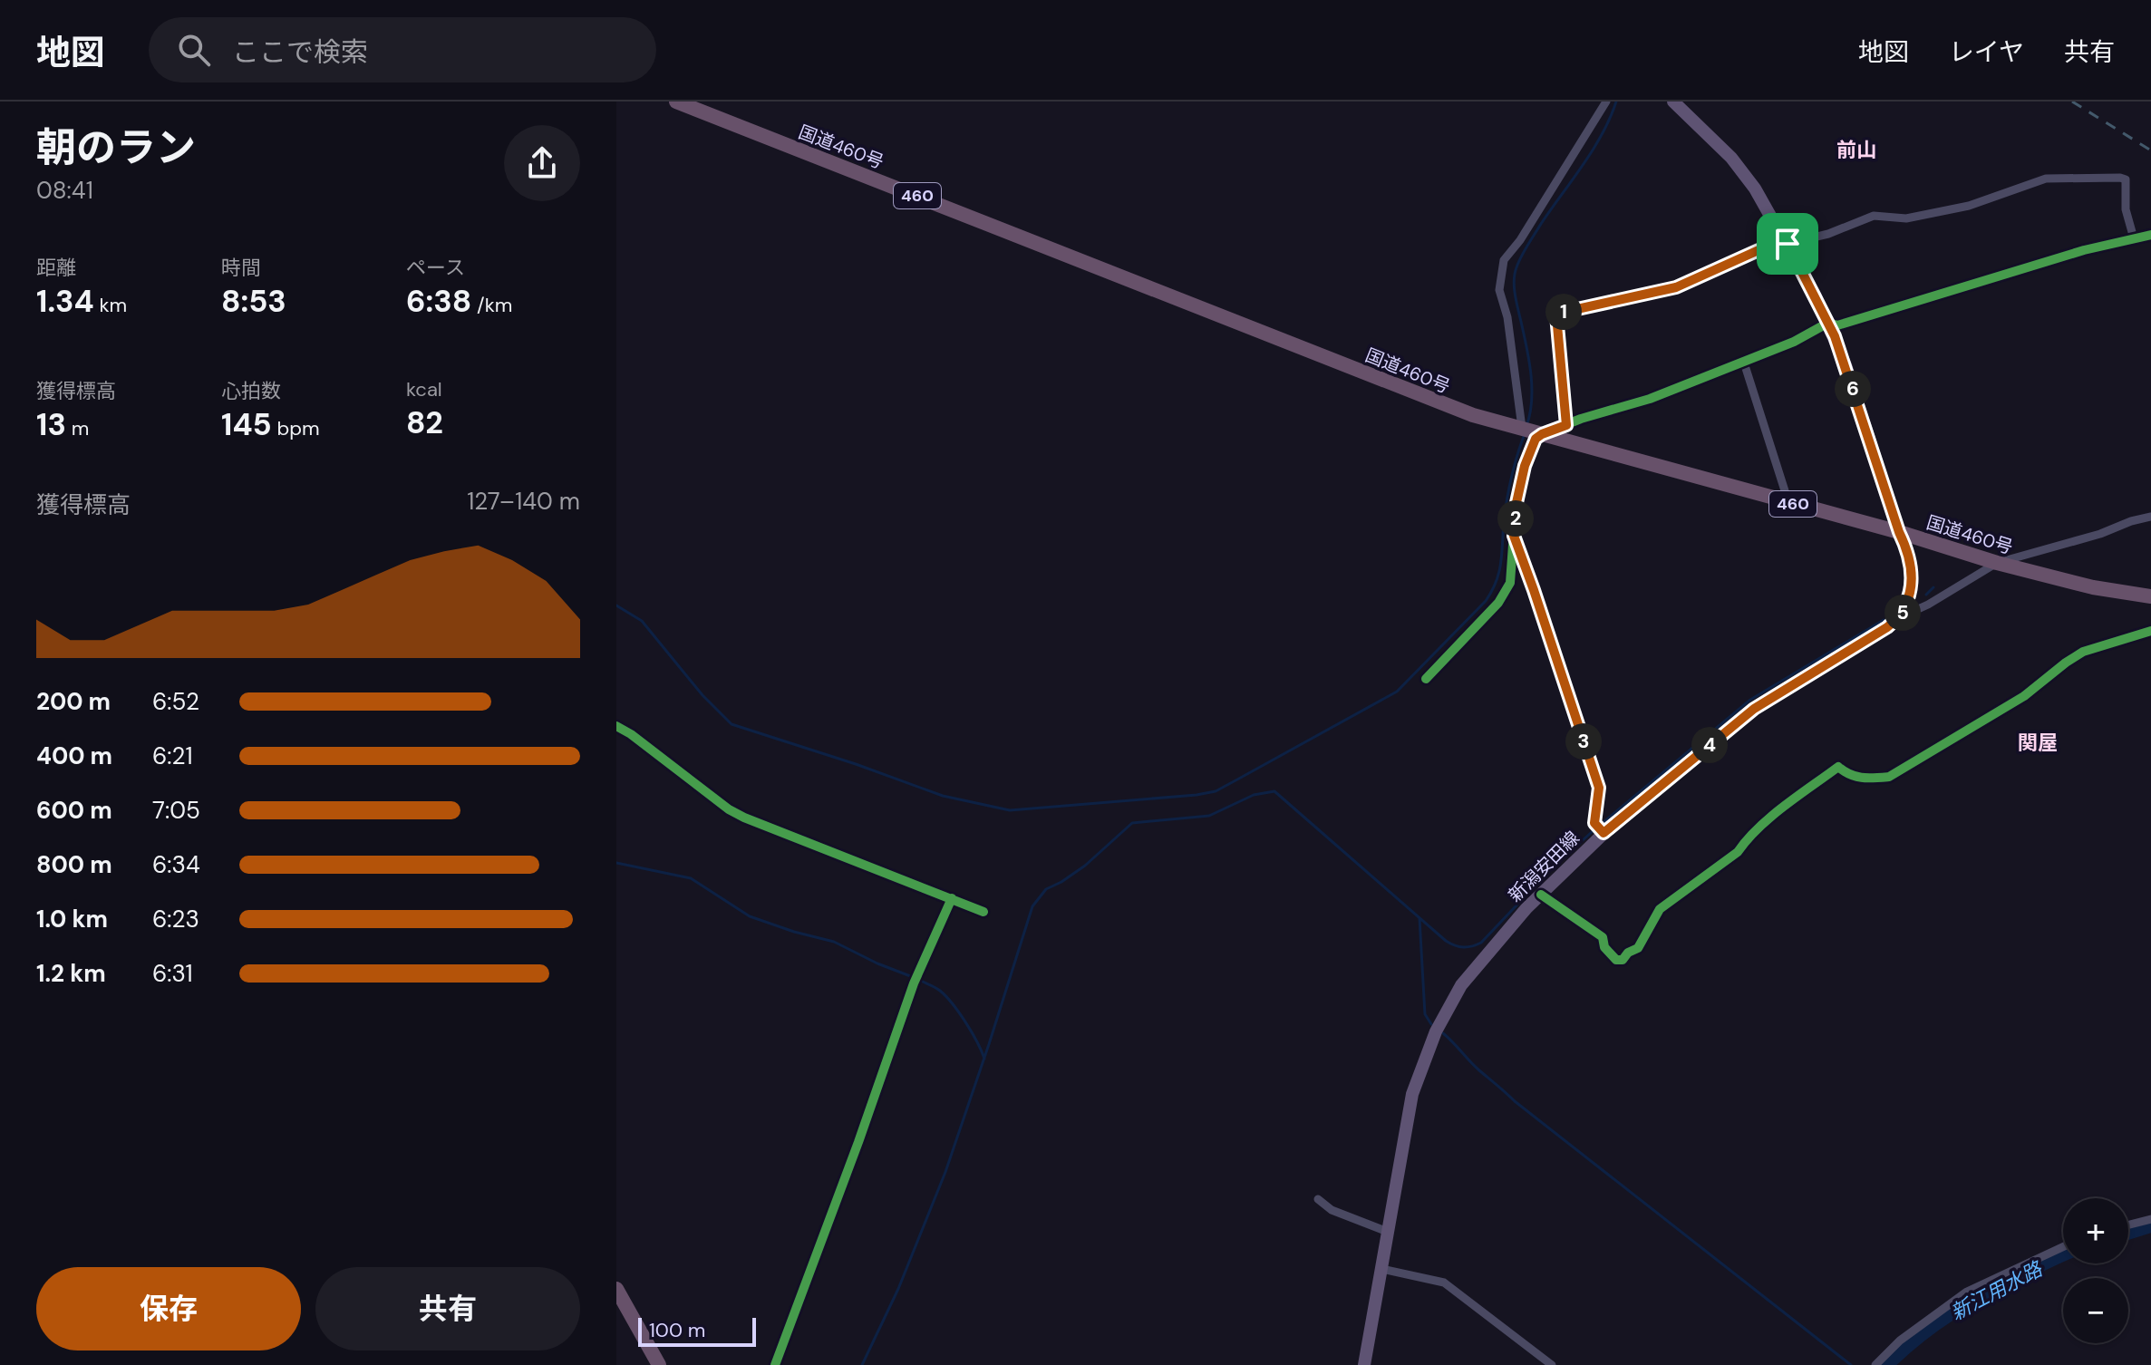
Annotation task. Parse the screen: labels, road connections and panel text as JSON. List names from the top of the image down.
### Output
{
  "streets": {
    "highway": ["国道460号", "460"],
    "main road": ["新潟安田線"]
  },
  "districts": ["前山", "関屋"],
  "water": ["新江用水路"],
  "scale_bar": "100 m",
  "page": {
    "header": "地図",
    "search": "ここで検索",
    "nav": ["地図", "レイヤ", "共有"],
    "heading": ["朝のラン", "08:41"],
    "stats": [
      ["距離", "1.34 km"],
      ["時間", "8:53"],
      ["ペース", "6:38 /km"],
      ["獲得標高", "13 m"],
      ["心拍数", "145 bpm"],
      ["kcal", "82"]
    ],
    "pins": [
      "1",
      "6",
      "2",
      "5",
      "3",
      "4"
    ],
    "chart": ["獲得標高", "127–140 m"],
    "list": [
      {
        "name": "200 m",
        "note": "6:52"
      },
      {
        "name": "400 m",
        "note": "6:21"
      },
      {
        "name": "600 m",
        "note": "7:05"
      },
      {
        "name": "800 m",
        "note": "6:34"
      },
      {
        "name": "1.0 km",
        "note": "6:23"
      },
      {
        "name": "1.2 km",
        "note": "6:31"
      }
    ],
    "map_buttons": ["+", "−"],
    "buttons": ["保存", "共有"],
    "scale": "100 m"
  }
}
